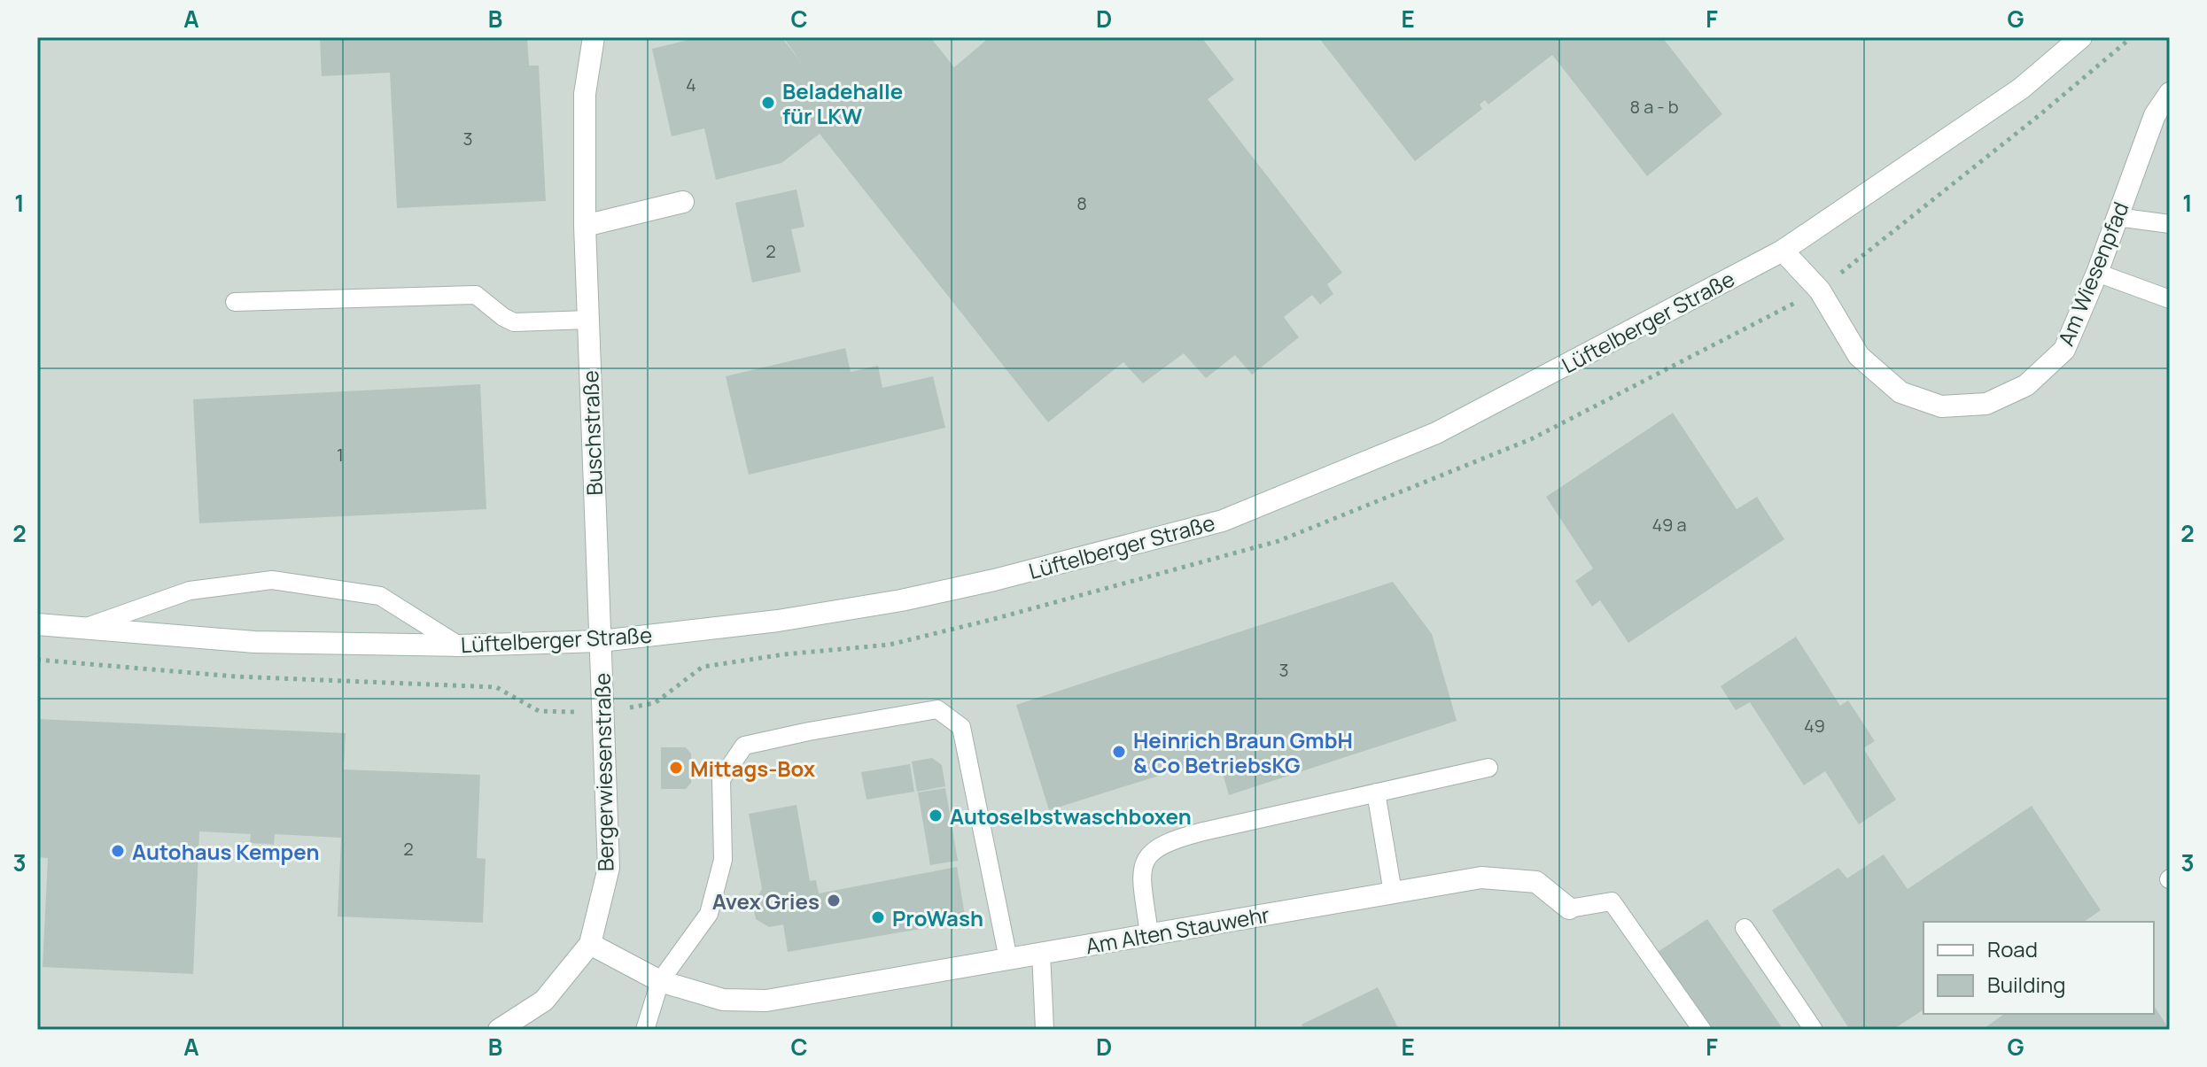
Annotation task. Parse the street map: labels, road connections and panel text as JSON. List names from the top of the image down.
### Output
{
  "streets": {
    "street": [
      "Am Wiesenpfad",
      "Lüftelberger Straße",
      "Buschstraße",
      "Bergerwiesenstraße",
      "Am Alten Stauwehr"
    ]
  },
  "crossings": [
    ["Am Wiesenpfad", "Lüftelberger Straße"],
    ["Lüftelberger Straße", "Buschstraße"],
    ["Lüftelberger Straße", "Bergerwiesenstraße"],
    ["Buschstraße", "Bergerwiesenstraße"],
    ["Bergerwiesenstraße", "Am Alten Stauwehr"]
  ],
  "places": [
    "Beladehalle für LKW",
    "Heinrich Braun GmbH & Co BetriebsKG",
    "Mittags-Box",
    "Autoselbstwaschboxen",
    "Autohaus Kempen",
    "Avex Gries",
    "ProWash"
  ],
  "house_numbers": [
    "4",
    "8 a - b",
    "3",
    "8",
    "2",
    "1",
    "49 a",
    "3",
    "49",
    "2"
  ],
  "legend": ["Road", "Building"],
  "grid": {
    "columns": [
      "A",
      "B",
      "C",
      "D",
      "E",
      "F",
      "G"
    ],
    "rows": ["1", "2", "3"]
  }
}
